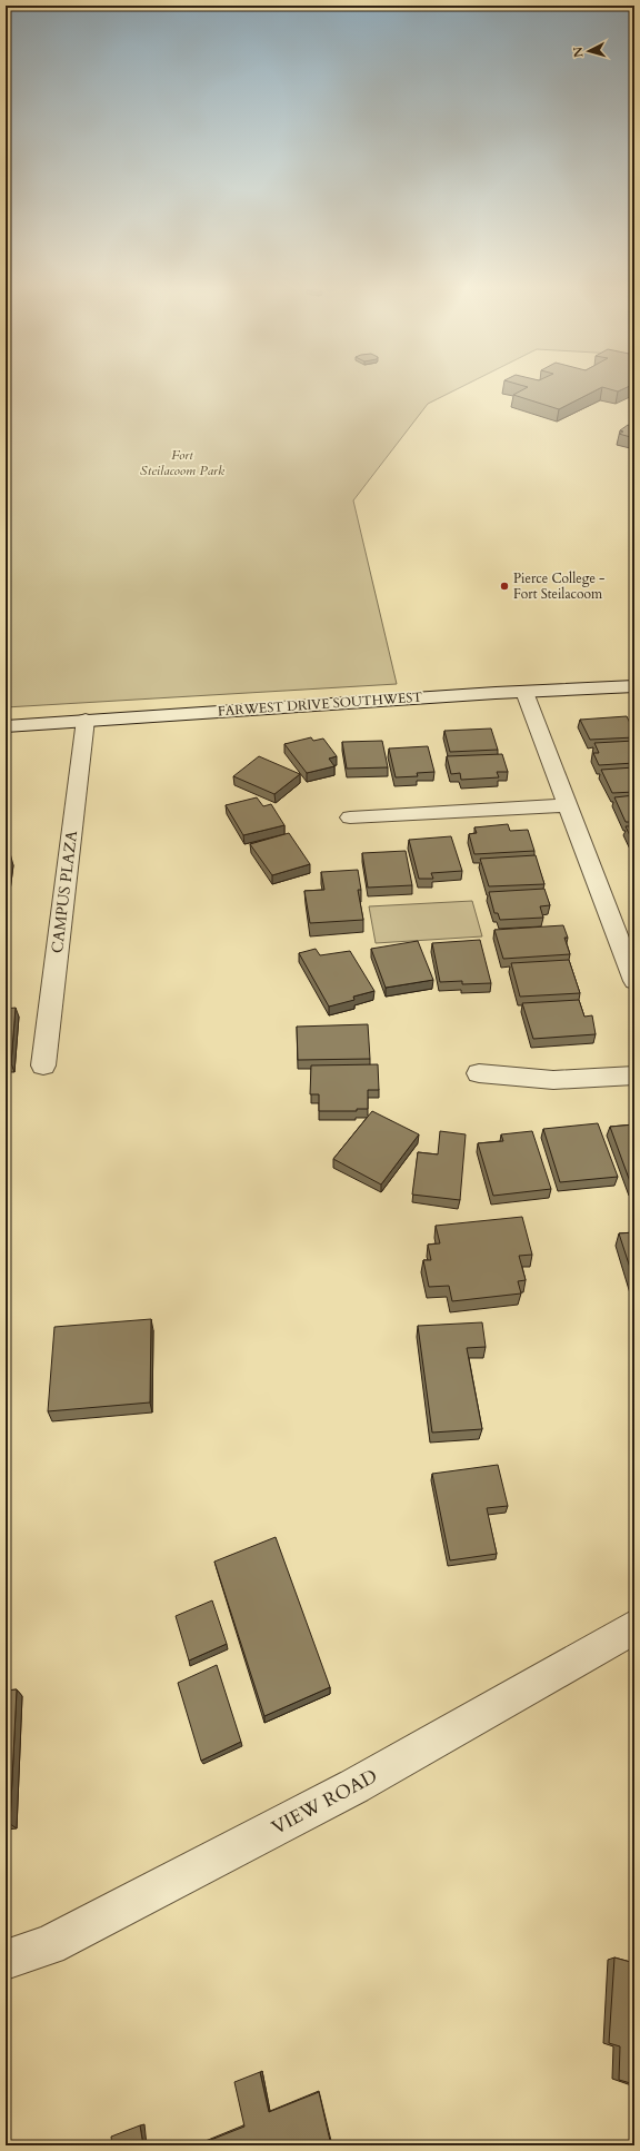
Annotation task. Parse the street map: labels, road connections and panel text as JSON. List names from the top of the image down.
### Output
{
  "streets": {
    "street": ["FARWEST DRIVE SOUTHWEST", "CAMPUS PLAZA", "VIEW ROAD"]
  },
  "crossings": [
    ["FARWEST DRIVE SOUTHWEST", "CAMPUS PLAZA"]
  ],
  "parks": ["Fort Steilacoom Park"],
  "places": ["Pierce College - Fort Steilacoom"],
  "north": "left"
}
